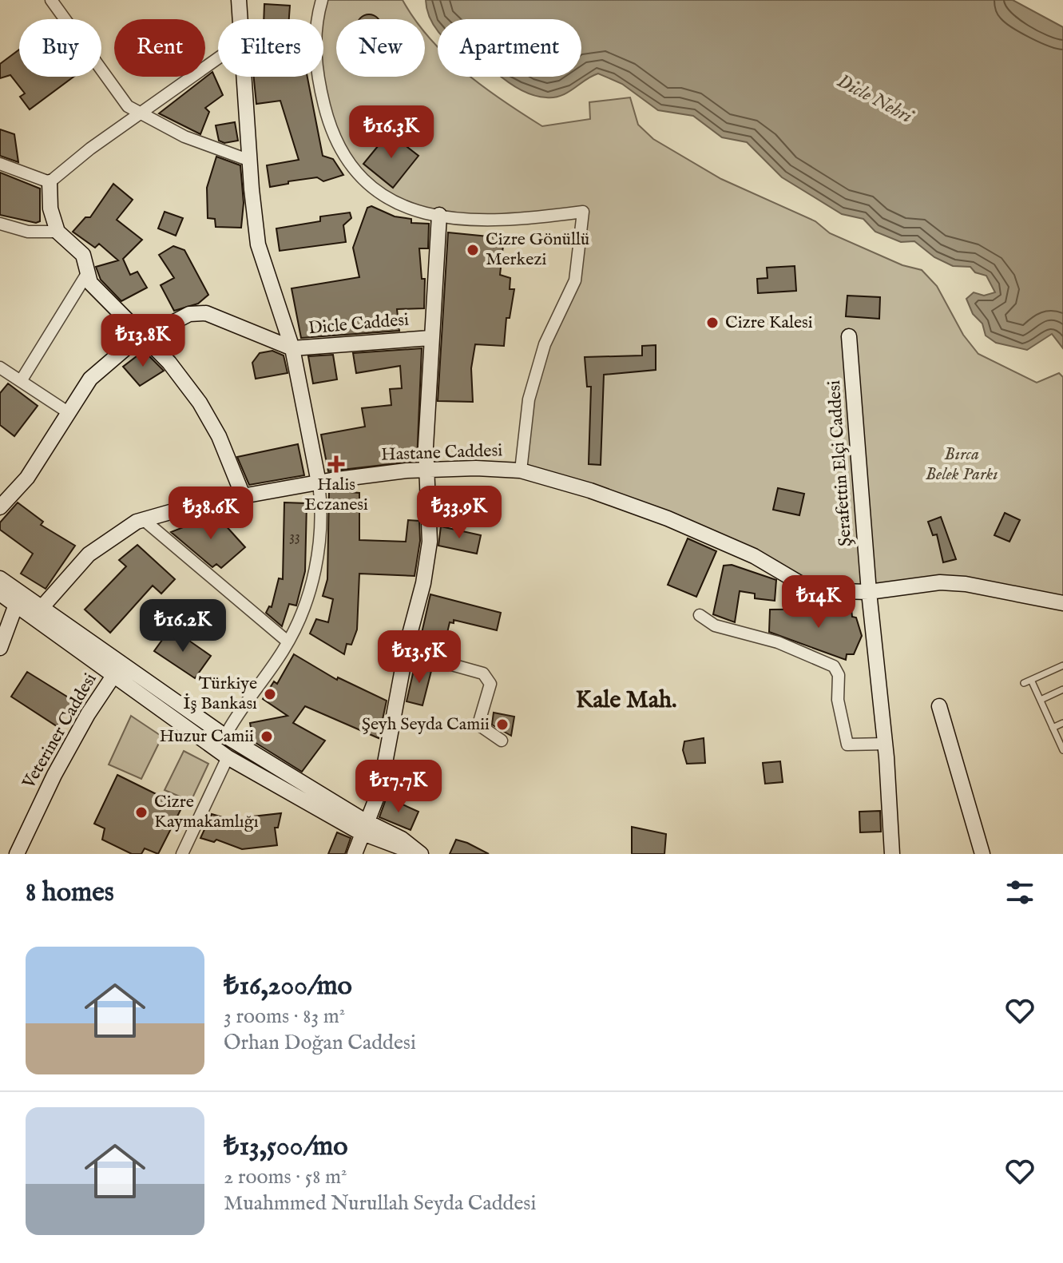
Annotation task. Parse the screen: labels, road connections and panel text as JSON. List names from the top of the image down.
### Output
{
  "streets": {
    "street": [
      "Dicle Caddesi",
      "Hastane Caddesi",
      "Şerafettin Elçi Caddesi",
      "Veteriner Caddesi"
    ]
  },
  "crossings": [
    ["Hastane Caddesi", "Şerafettin Elçi Caddesi"]
  ],
  "districts": ["Kale Mah."],
  "water": ["Dicle Nehri"],
  "parks": ["Bırca Belek Parkı"],
  "places": {
    "other": [
      "Cizre Gönüllü Merkezi",
      "Cizre Kalesi",
      "Türkiye İş Bankası",
      "Şeyh Seyda Camii",
      "Huzur Camii",
      "Cizre Kaymakamlığı"
    ],
    "health": ["Halis Eczanesi"]
  },
  "house_numbers": ["33"],
  "page": {
    "chip": [
      "Buy",
      "Rent",
      "Filters",
      "New",
      "Apartment"
    ],
    "price": [
      "₺16.3K",
      "₺13.8K",
      "₺33.9K",
      "₺38.6K",
      "₺14K",
      "₺16.2K",
      "₺13.5K",
      "₺17.7K"
    ],
    "heading": "8 homes",
    "list": [
      {
        "name": "₺16,200/mo",
        "note": "3 rooms · 83 m² · Orhan Doğan Caddesi"
      },
      {
        "name": "₺13,500/mo",
        "note": "2 rooms · 58 m² · Muahmmed Nurullah Seyda Caddesi"
      }
    ]
  }
}
